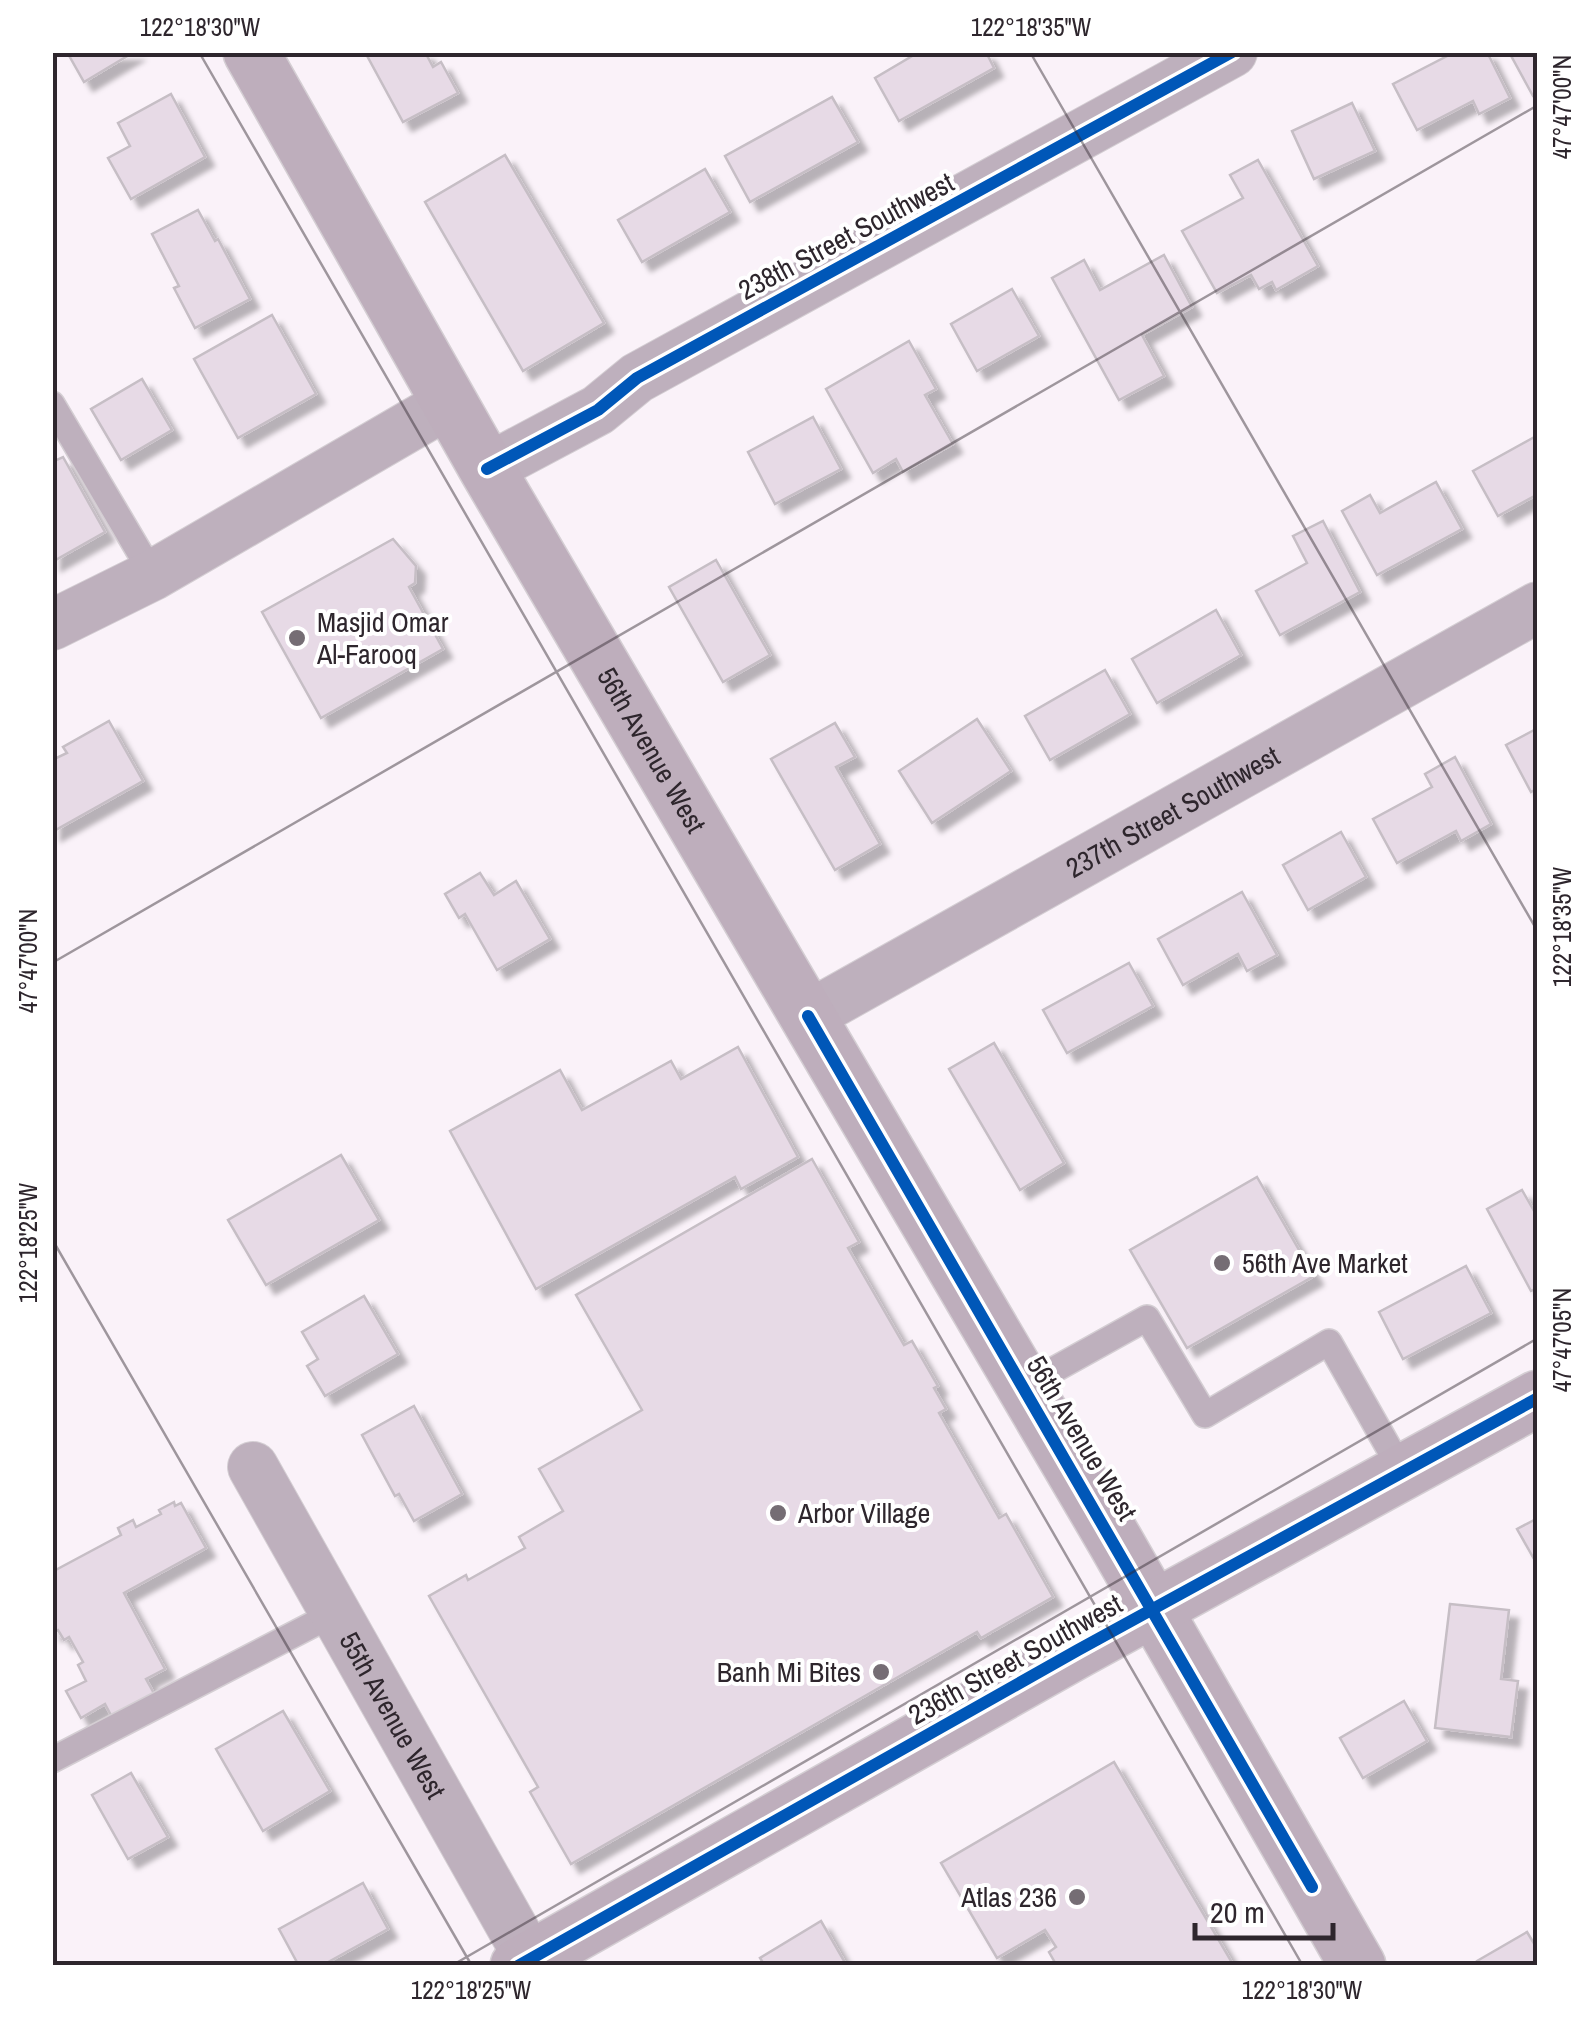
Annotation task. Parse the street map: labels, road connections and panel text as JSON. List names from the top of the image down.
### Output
{
  "streets": {
    "main road": ["56th Avenue West", "236th Street Southwest"],
    "street": ["238th Street Southwest", "237th Street Southwest", "55th Avenue West"]
  },
  "crossings": [
    ["238th Street Southwest", "56th Avenue West"],
    ["56th Avenue West", "237th Street Southwest"],
    ["56th Avenue West", "236th Street Southwest"],
    ["236th Street Southwest", "55th Avenue West"]
  ],
  "places": [
    "Masjid Omar Al-Farooq",
    "56th Ave Market",
    "Arbor Village",
    "Banh Mi Bites",
    "Atlas 236"
  ],
  "scale_bar": "20 m",
  "coordinates": [
    "122°18'30\"W",
    "122°18'35\"W",
    "47°47'00\"N",
    "122°18'25\"W",
    "47°47'05\"N"
  ]
}
